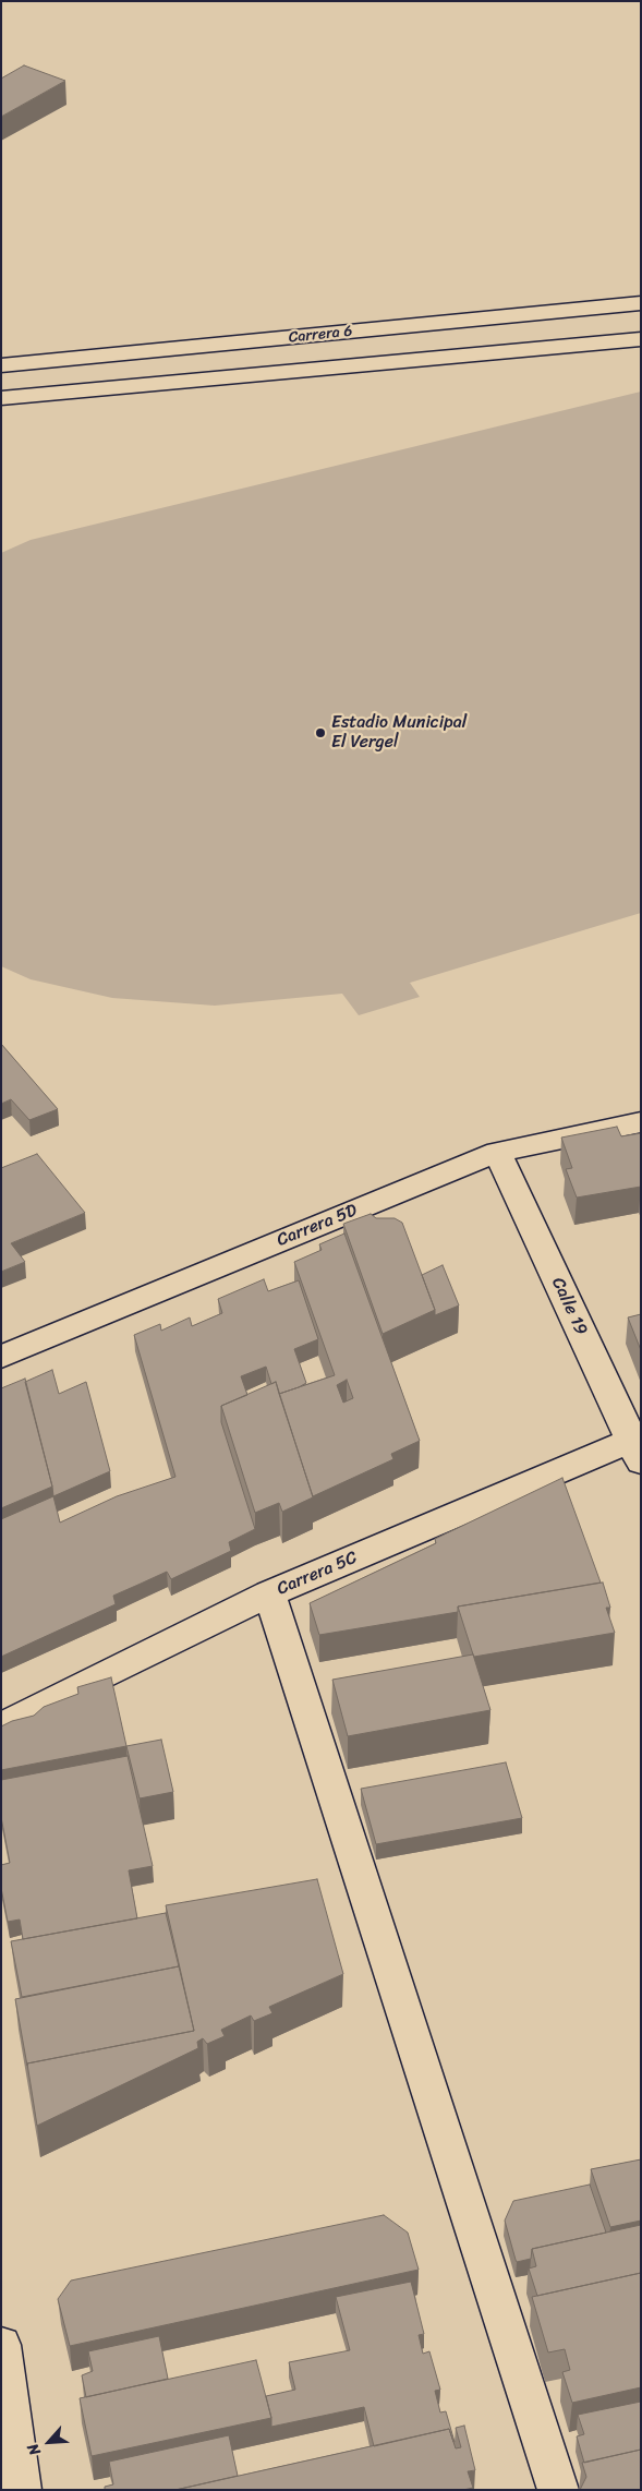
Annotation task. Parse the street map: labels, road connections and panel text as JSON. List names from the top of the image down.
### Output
{
  "streets": {
    "street": [
      "Carrera 6",
      "Carrera 5D",
      "Calle 19",
      "Carrera 5C"
    ]
  },
  "crossings": [
    ["Carrera 5D", "Calle 19"],
    ["Calle 19", "Carrera 5C"]
  ],
  "places": ["Estadio Municipal El Vergel"],
  "north": "bottom left"
}
